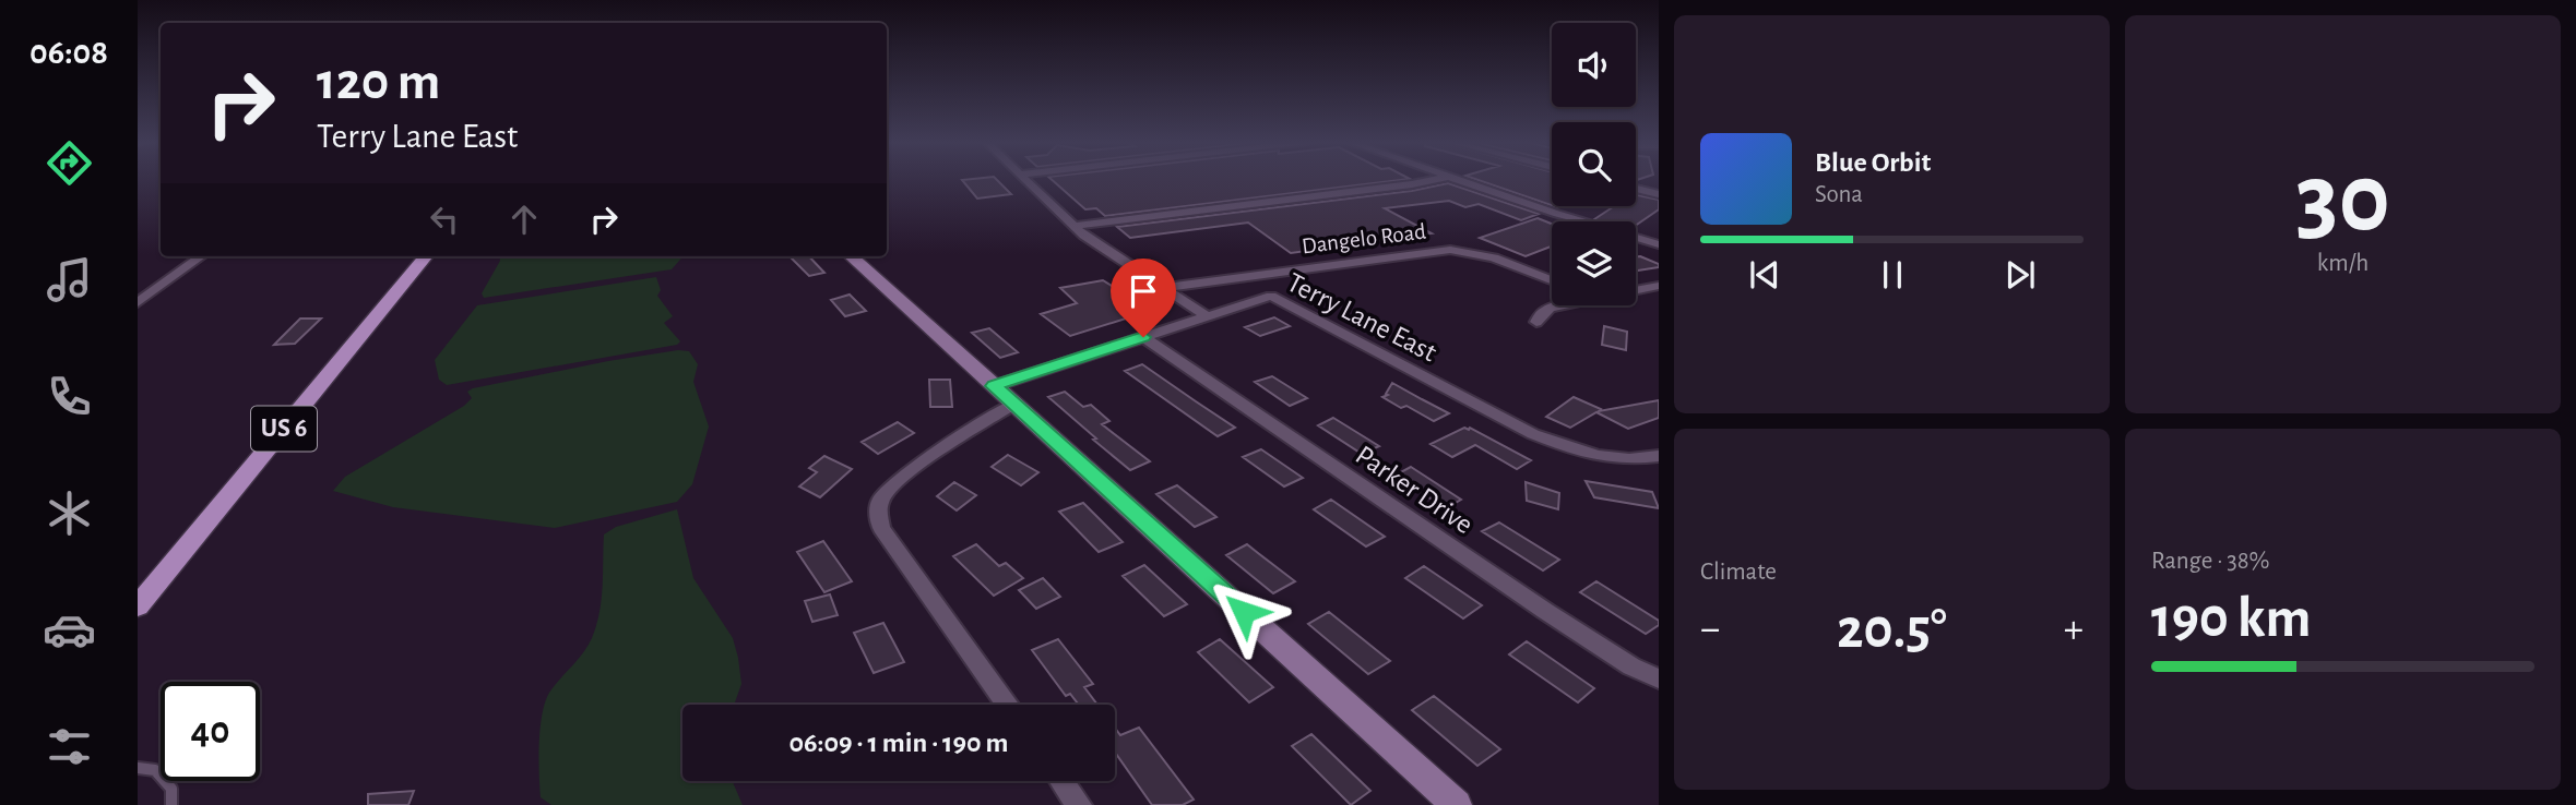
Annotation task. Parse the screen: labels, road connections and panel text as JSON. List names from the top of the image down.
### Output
{
  "streets": {
    "main road": ["US 6"],
    "street": ["Dangelo Road", "Terry Lane East", "Parker Drive"]
  },
  "crossings": [
    ["Terry Lane East", "Parker Drive"]
  ],
  "page": {
    "tabs": "06:08",
    "tile": [
      ["30", "km/h"],
      "Climate",
      ["Range · 38%", "190 km"]
    ],
    "turn": ["120 m", "Terry Lane East"],
    "song": ["Blue Orbit", "Sona"],
    "heat": ["−", "20.5°", "+"],
    "limit": "40",
    "trip": "06:09 · 1 min · 190 m"
  }
}
